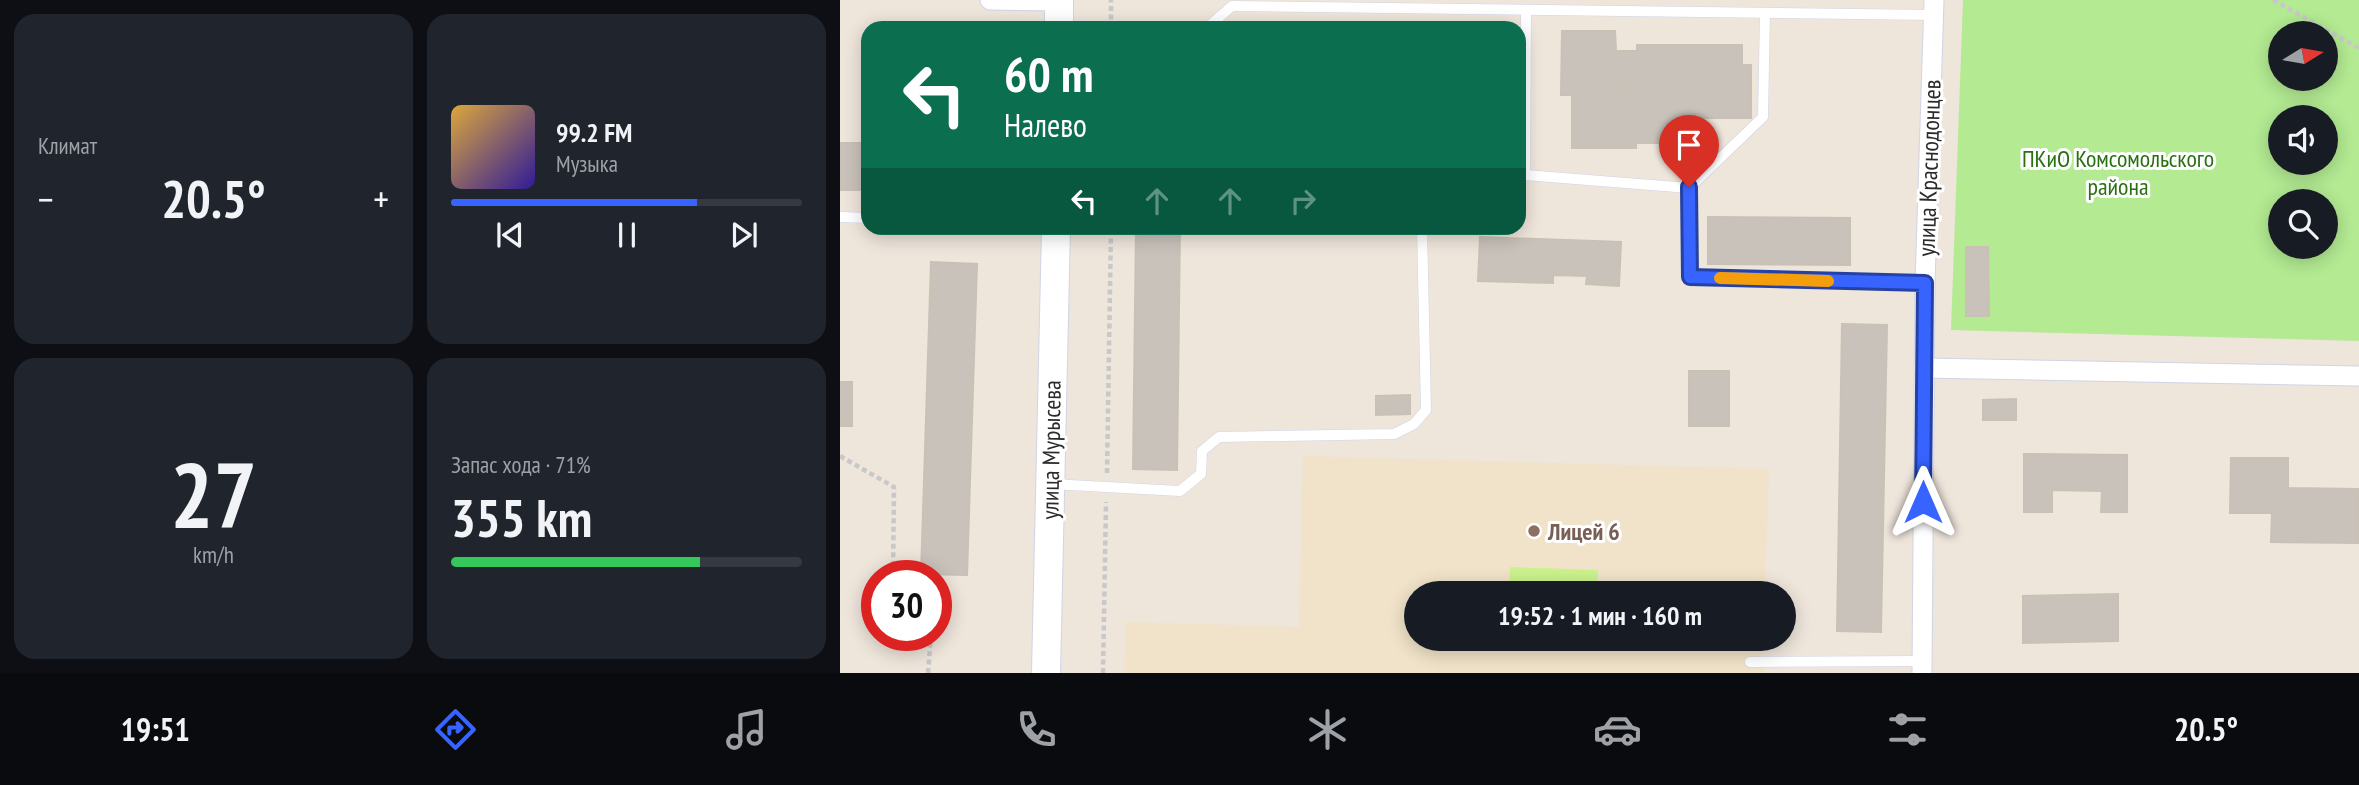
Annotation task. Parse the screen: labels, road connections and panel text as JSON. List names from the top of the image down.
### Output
{
  "streets": {
    "street": ["улица Краснодонцев", "улица Мурысева"]
  },
  "parks": ["ПКиО Комсомольского района"],
  "places": ["Лицей 6"],
  "north": "right",
  "page": {
    "tile": [
      "Климат",
      ["27", "km/h"],
      ["Запас хода · 71%", "355 km"]
    ],
    "turn": ["60 m", "Налево"],
    "song": ["99.2 FM", "Музыка"],
    "heat": ["−", "20.5°", "+"],
    "limit": "30",
    "trip": "19:52 · 1 мин · 160 m",
    "tabs": ["19:51", "20.5°"]
  }
}
